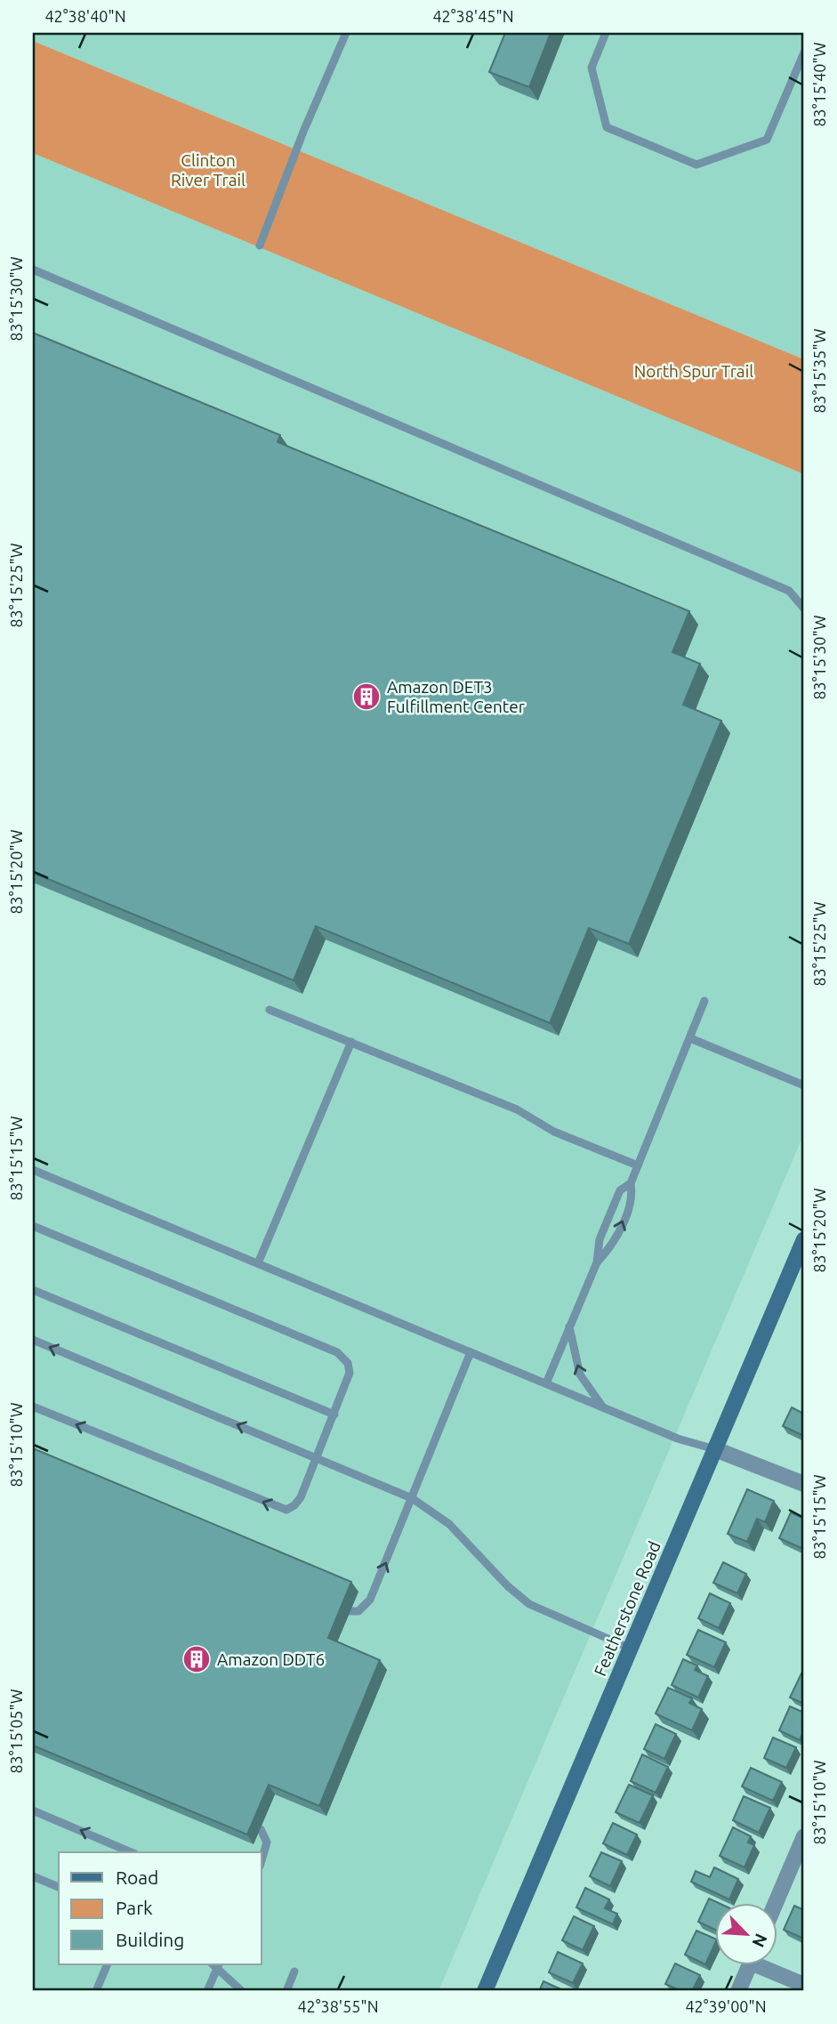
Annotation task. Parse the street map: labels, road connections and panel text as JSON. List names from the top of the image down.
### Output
{
  "streets": {
    "street": ["Featherstone Road"]
  },
  "parks": ["Clinton River Trail", "North Spur Trail"],
  "places": {
    "building": ["Amazon DET3 Fulfillment Center", "Amazon DDT6"]
  },
  "legend": ["Road", "Park", "Building"],
  "north": "bottom right",
  "coordinates": [
    "42°38'40\"N",
    "42°38'45\"N",
    "83°15'40\"W",
    "83°15'30\"W",
    "83°15'35\"W",
    "83°15'25\"W",
    "83°15'20\"W",
    "83°15'15\"W",
    "83°15'10\"W",
    "83°15'05\"W",
    "42°38'55\"N",
    "42°39'00\"N"
  ]
}
